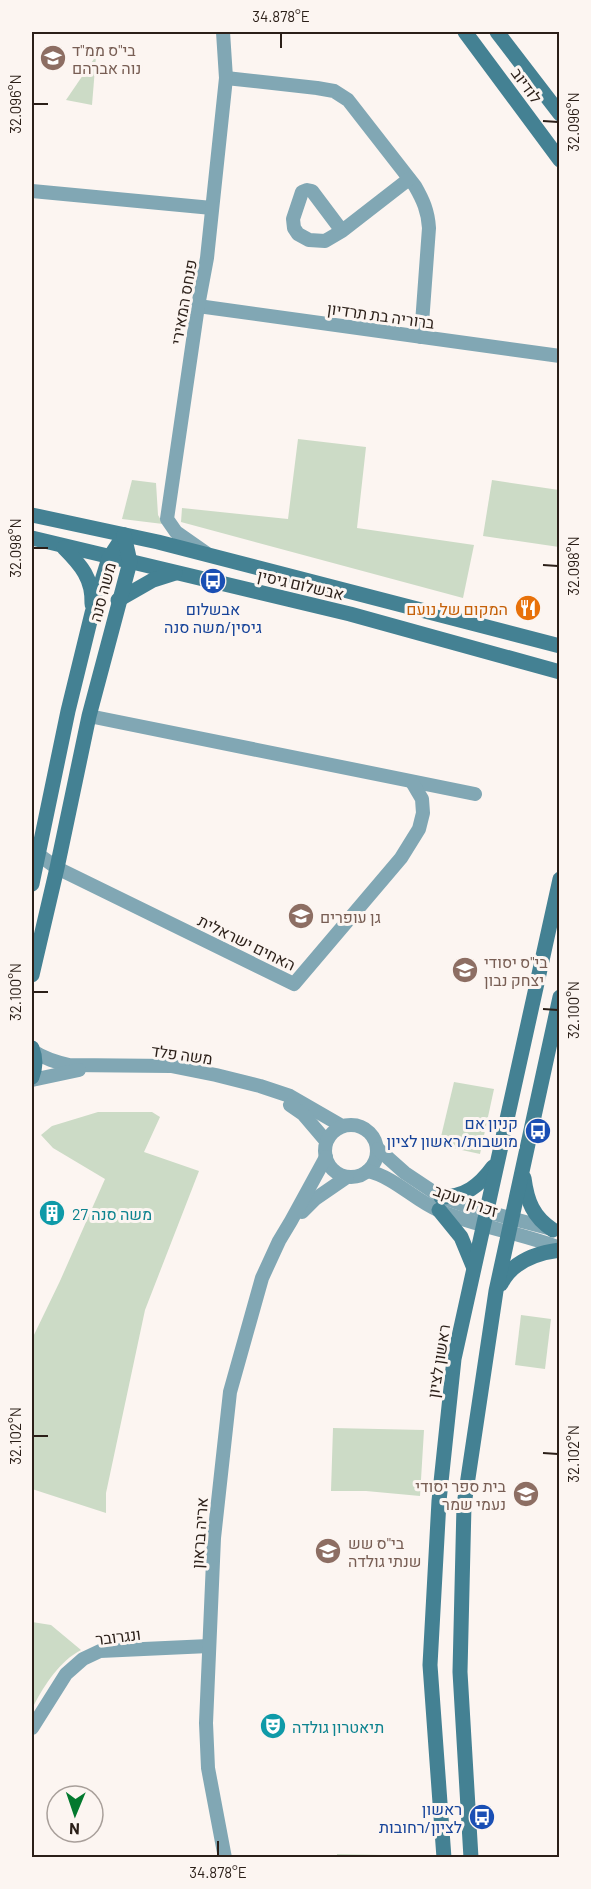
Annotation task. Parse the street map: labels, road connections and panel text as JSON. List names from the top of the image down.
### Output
{
  "streets": {
    "main road": [
      "לודיוב",
      "אבשלום גיסין",
      "משה סנה",
      "ראשון לציון"
    ],
    "street": [
      "פנחס המאירי",
      "ברוריה בת תרדיון",
      "האחים ישראלית",
      "משה פלד",
      "זכרון יעקב",
      "אריה בראון",
      "ונגרובר"
    ]
  },
  "crossings": [
    ["פנחס המאירי", "ברוריה בת תרדיון"],
    ["פנחס המאירי", "אבשלום גיסין"],
    ["אבשלום גיסין", "משה סנה"],
    ["משה סנה", "האחים ישראלית"],
    ["משה פלד", "זכרון יעקב"],
    ["משה פלד", "אריה בראון"],
    ["זכרון יעקב", "ראשון לציון"],
    ["זכרון יעקב", "אריה בראון"],
    ["אריה בראון", "ונגרובר"]
  ],
  "places": {
    "school or university": [
      "בי\"ס ממ\"ד נוה אברהם",
      "גן עופרים",
      "בי\"ס יסודי יצחק נבון",
      "בית ספר יסודי נעמי שמר",
      "בי\"ס שש שנתי גולדה"
    ],
    "bus stop": ["אבשלום גיסין/משה סנה", "קניון אם מושבות/ראשון לציון", "ראשון לציון/רחובות"],
    "restaurant": ["המקום של נועם"],
    "building": ["משה סנה 27"],
    "theatre": ["תיאטרון גולדה"]
  },
  "north": "bottom",
  "coordinates": [
    "34.878°E",
    "32.096°N",
    "32.098°N",
    "32.100°N",
    "32.102°N"
  ]
}
